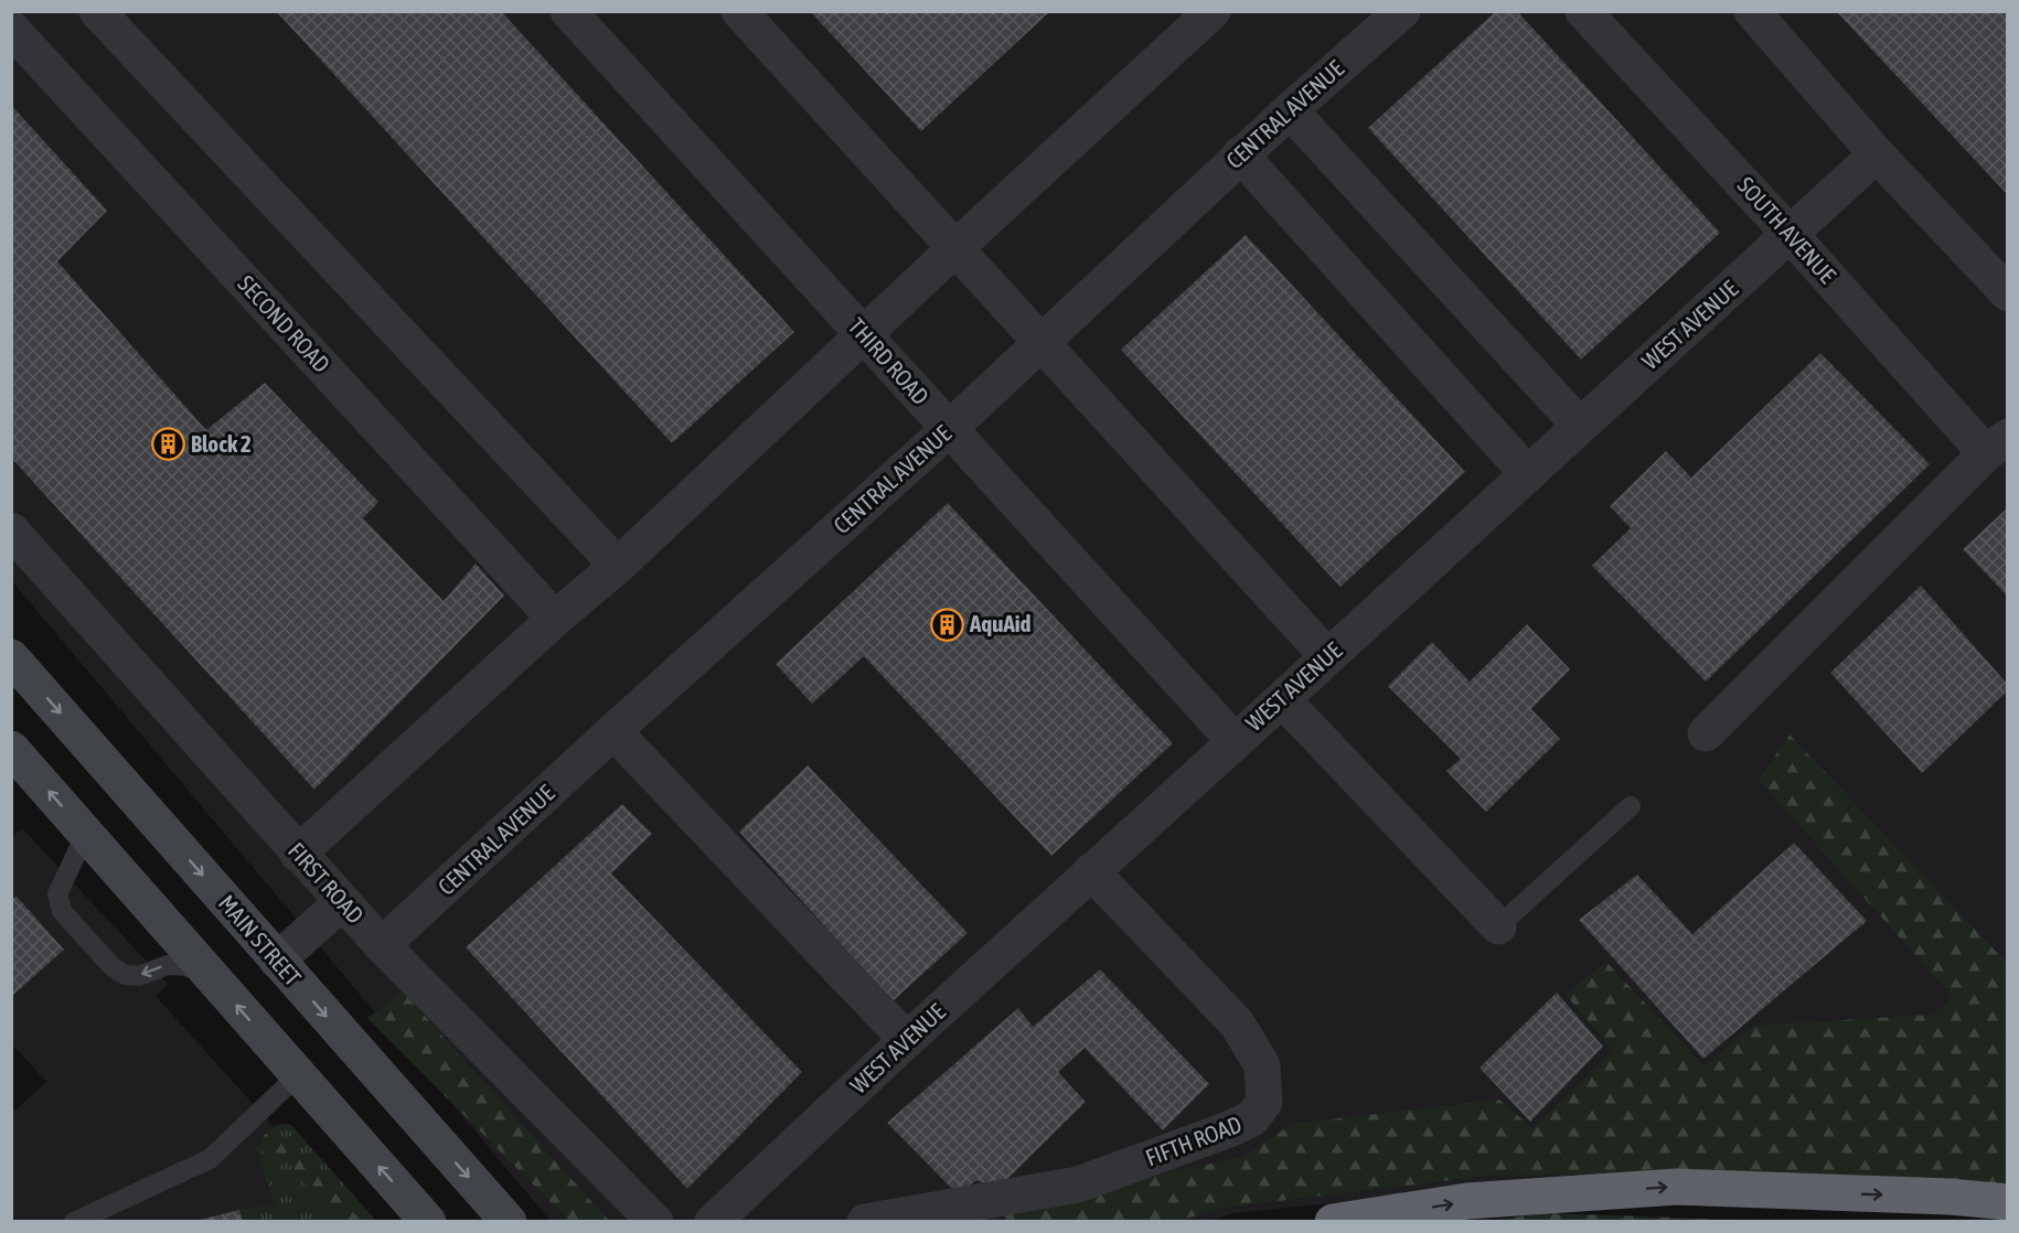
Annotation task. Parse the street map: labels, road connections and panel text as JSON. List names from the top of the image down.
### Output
{
  "streets": {
    "main road": ["MAIN STREET"],
    "street": [
      "CENTRAL AVENUE",
      "SOUTH AVENUE",
      "SECOND ROAD",
      "WEST AVENUE",
      "THIRD ROAD",
      "FIRST ROAD",
      "FIFTH ROAD"
    ]
  },
  "crossings": [
    ["CENTRAL AVENUE", "THIRD ROAD"],
    ["CENTRAL AVENUE", "FIRST ROAD"],
    ["SOUTH AVENUE", "WEST AVENUE"],
    ["WEST AVENUE", "THIRD ROAD"],
    ["WEST AVENUE", "FIFTH ROAD"]
  ],
  "places": {
    "building": ["Block 2", "AquAid"]
  }
}
